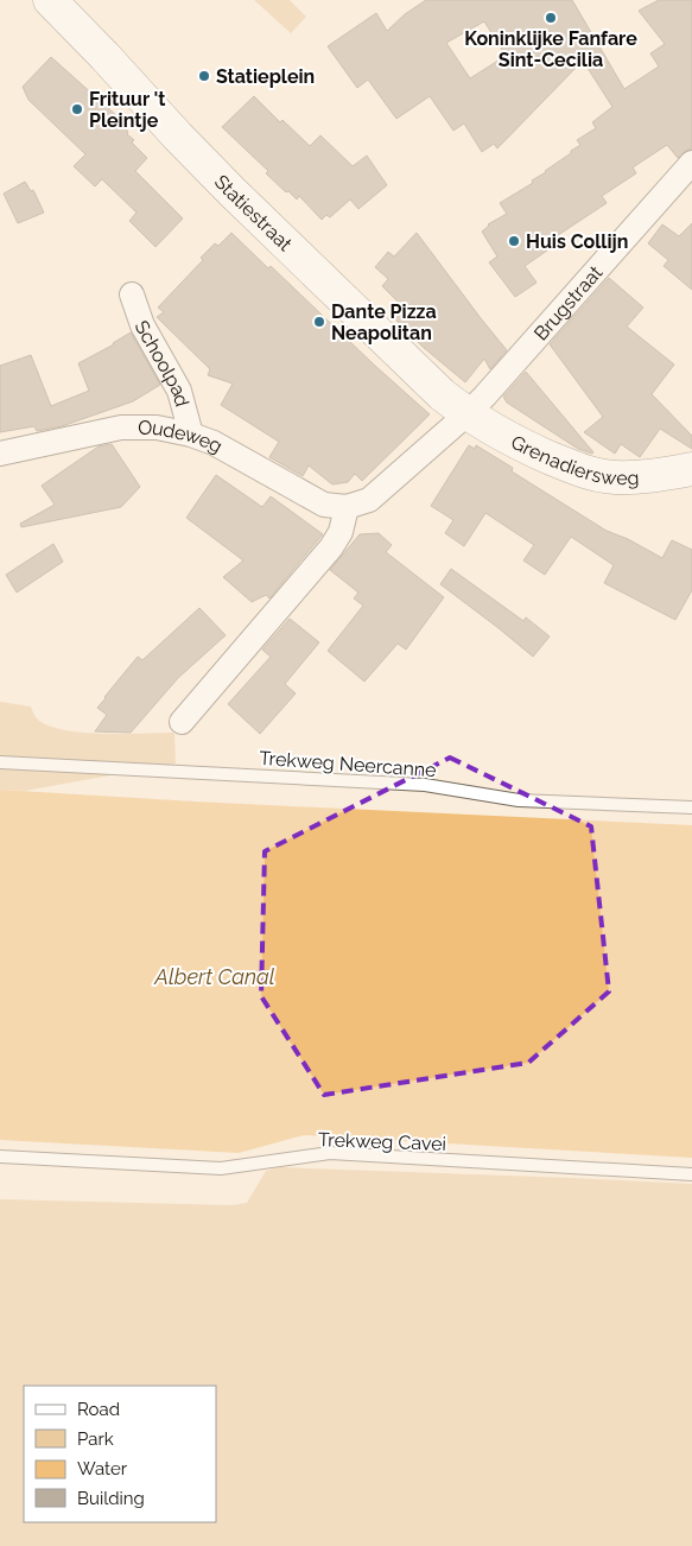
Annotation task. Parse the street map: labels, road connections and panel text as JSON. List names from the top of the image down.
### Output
{
  "streets": {
    "main road": ["Statiestraat", "Grenadiersweg"],
    "street": ["Brugstraat", "Schoolpad", "Oudeweg"],
    "lane": ["Trekweg Neercanne", "Trekweg Cavei"]
  },
  "crossings": [
    ["Statiestraat", "Brugstraat"],
    ["Statiestraat", "Grenadiersweg"],
    ["Brugstraat", "Grenadiersweg"],
    ["Schoolpad", "Oudeweg"]
  ],
  "water": ["Albert Canal"],
  "places": [
    "Koninklijke Fanfare Sint-Cecilia",
    "Statieplein",
    "Frituur 't Pleintje",
    "Huis Collijn",
    "Dante Pizza Neapolitan"
  ],
  "legend": [
    "Road",
    "Park",
    "Water",
    "Building"
  ]
}
